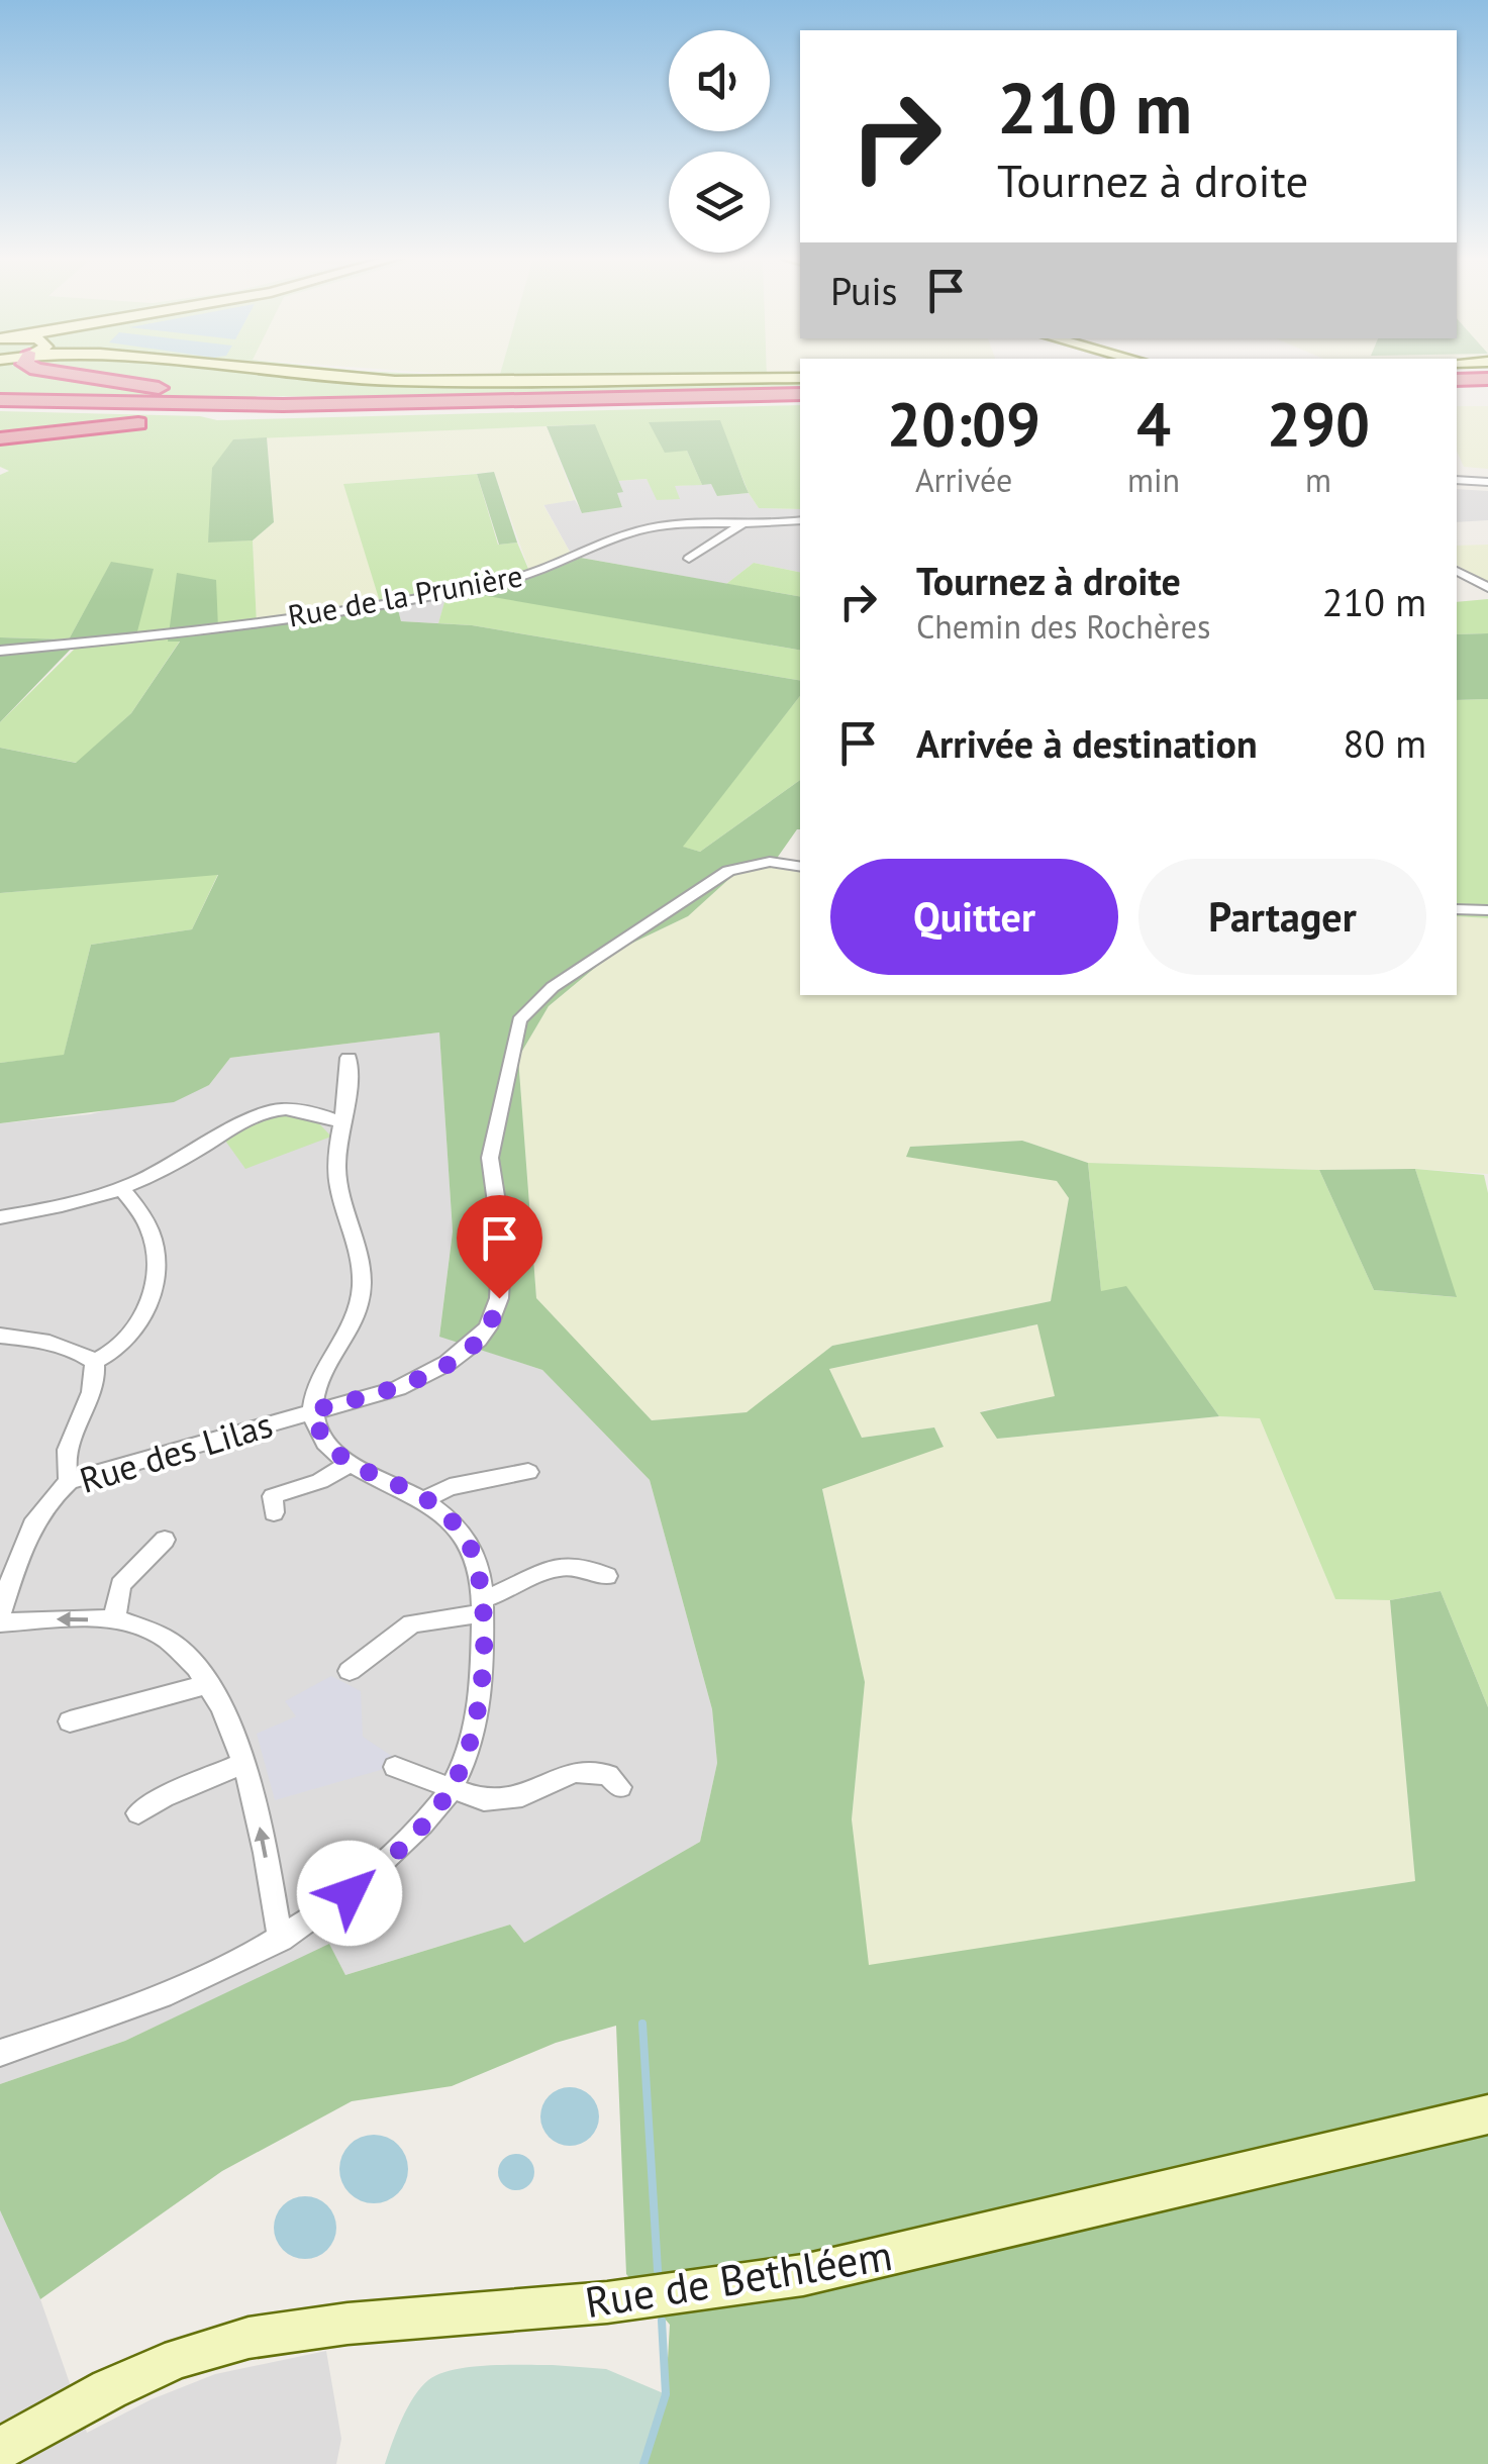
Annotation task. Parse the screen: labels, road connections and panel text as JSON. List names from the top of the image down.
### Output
{
  "streets": {
    "street": ["Rue de la Prunière", "Rue des Lilas", "Rue de Bethléem"]
  },
  "page": {
    "turn": ["210 m", "Tournez à droite"],
    "then": "Puis",
    "eta": [
      "20:09",
      "Arrivée",
      "4",
      "min",
      "290",
      "m"
    ],
    "list": [
      {
        "name": "Tournez à droite",
        "note": "Chemin des Rochères",
        "value": "210 m"
      },
      {
        "name": "Arrivée à destination",
        "value": "80 m"
      }
    ],
    "buttons": ["Quitter", "Partager"]
  }
}
